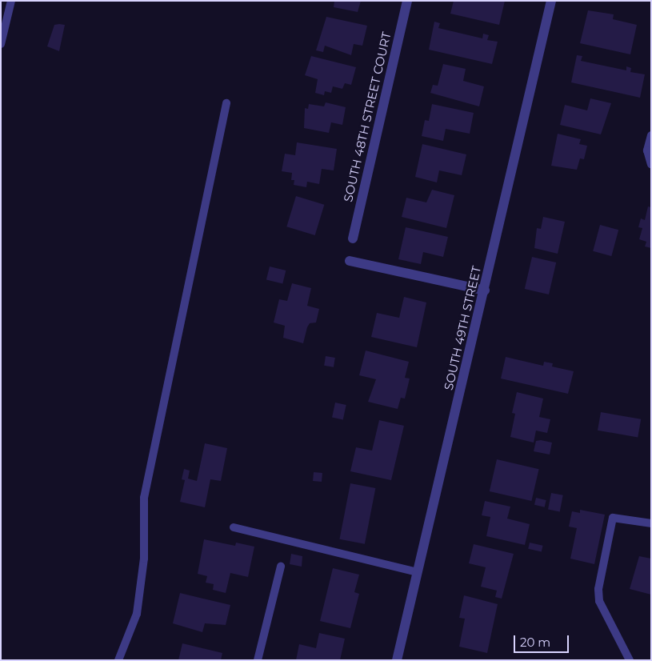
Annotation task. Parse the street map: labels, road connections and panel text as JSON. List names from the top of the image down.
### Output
{
  "streets": {
    "street": ["SOUTH 48TH STREET COURT", "SOUTH 49TH STREET"]
  },
  "scale_bar": "20 m"
}
